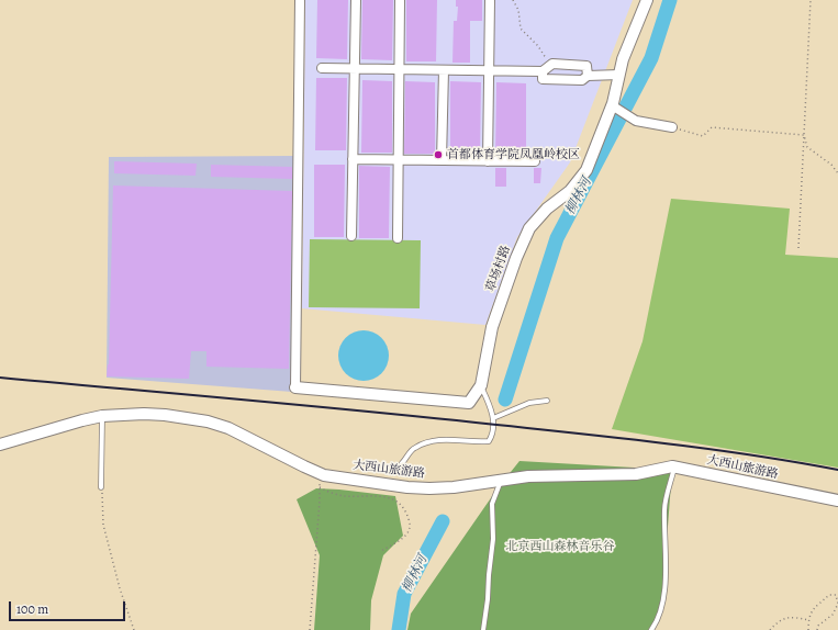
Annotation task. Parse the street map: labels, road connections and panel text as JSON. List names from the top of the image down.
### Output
{
  "streets": {
    "street": ["草场村路", "大西山旅游路"]
  },
  "water": ["柳林河"],
  "parks": ["北京西山森林音乐谷"],
  "places": ["首都体育学院凤凰岭校区"],
  "scale_bar": "100 m"
}
